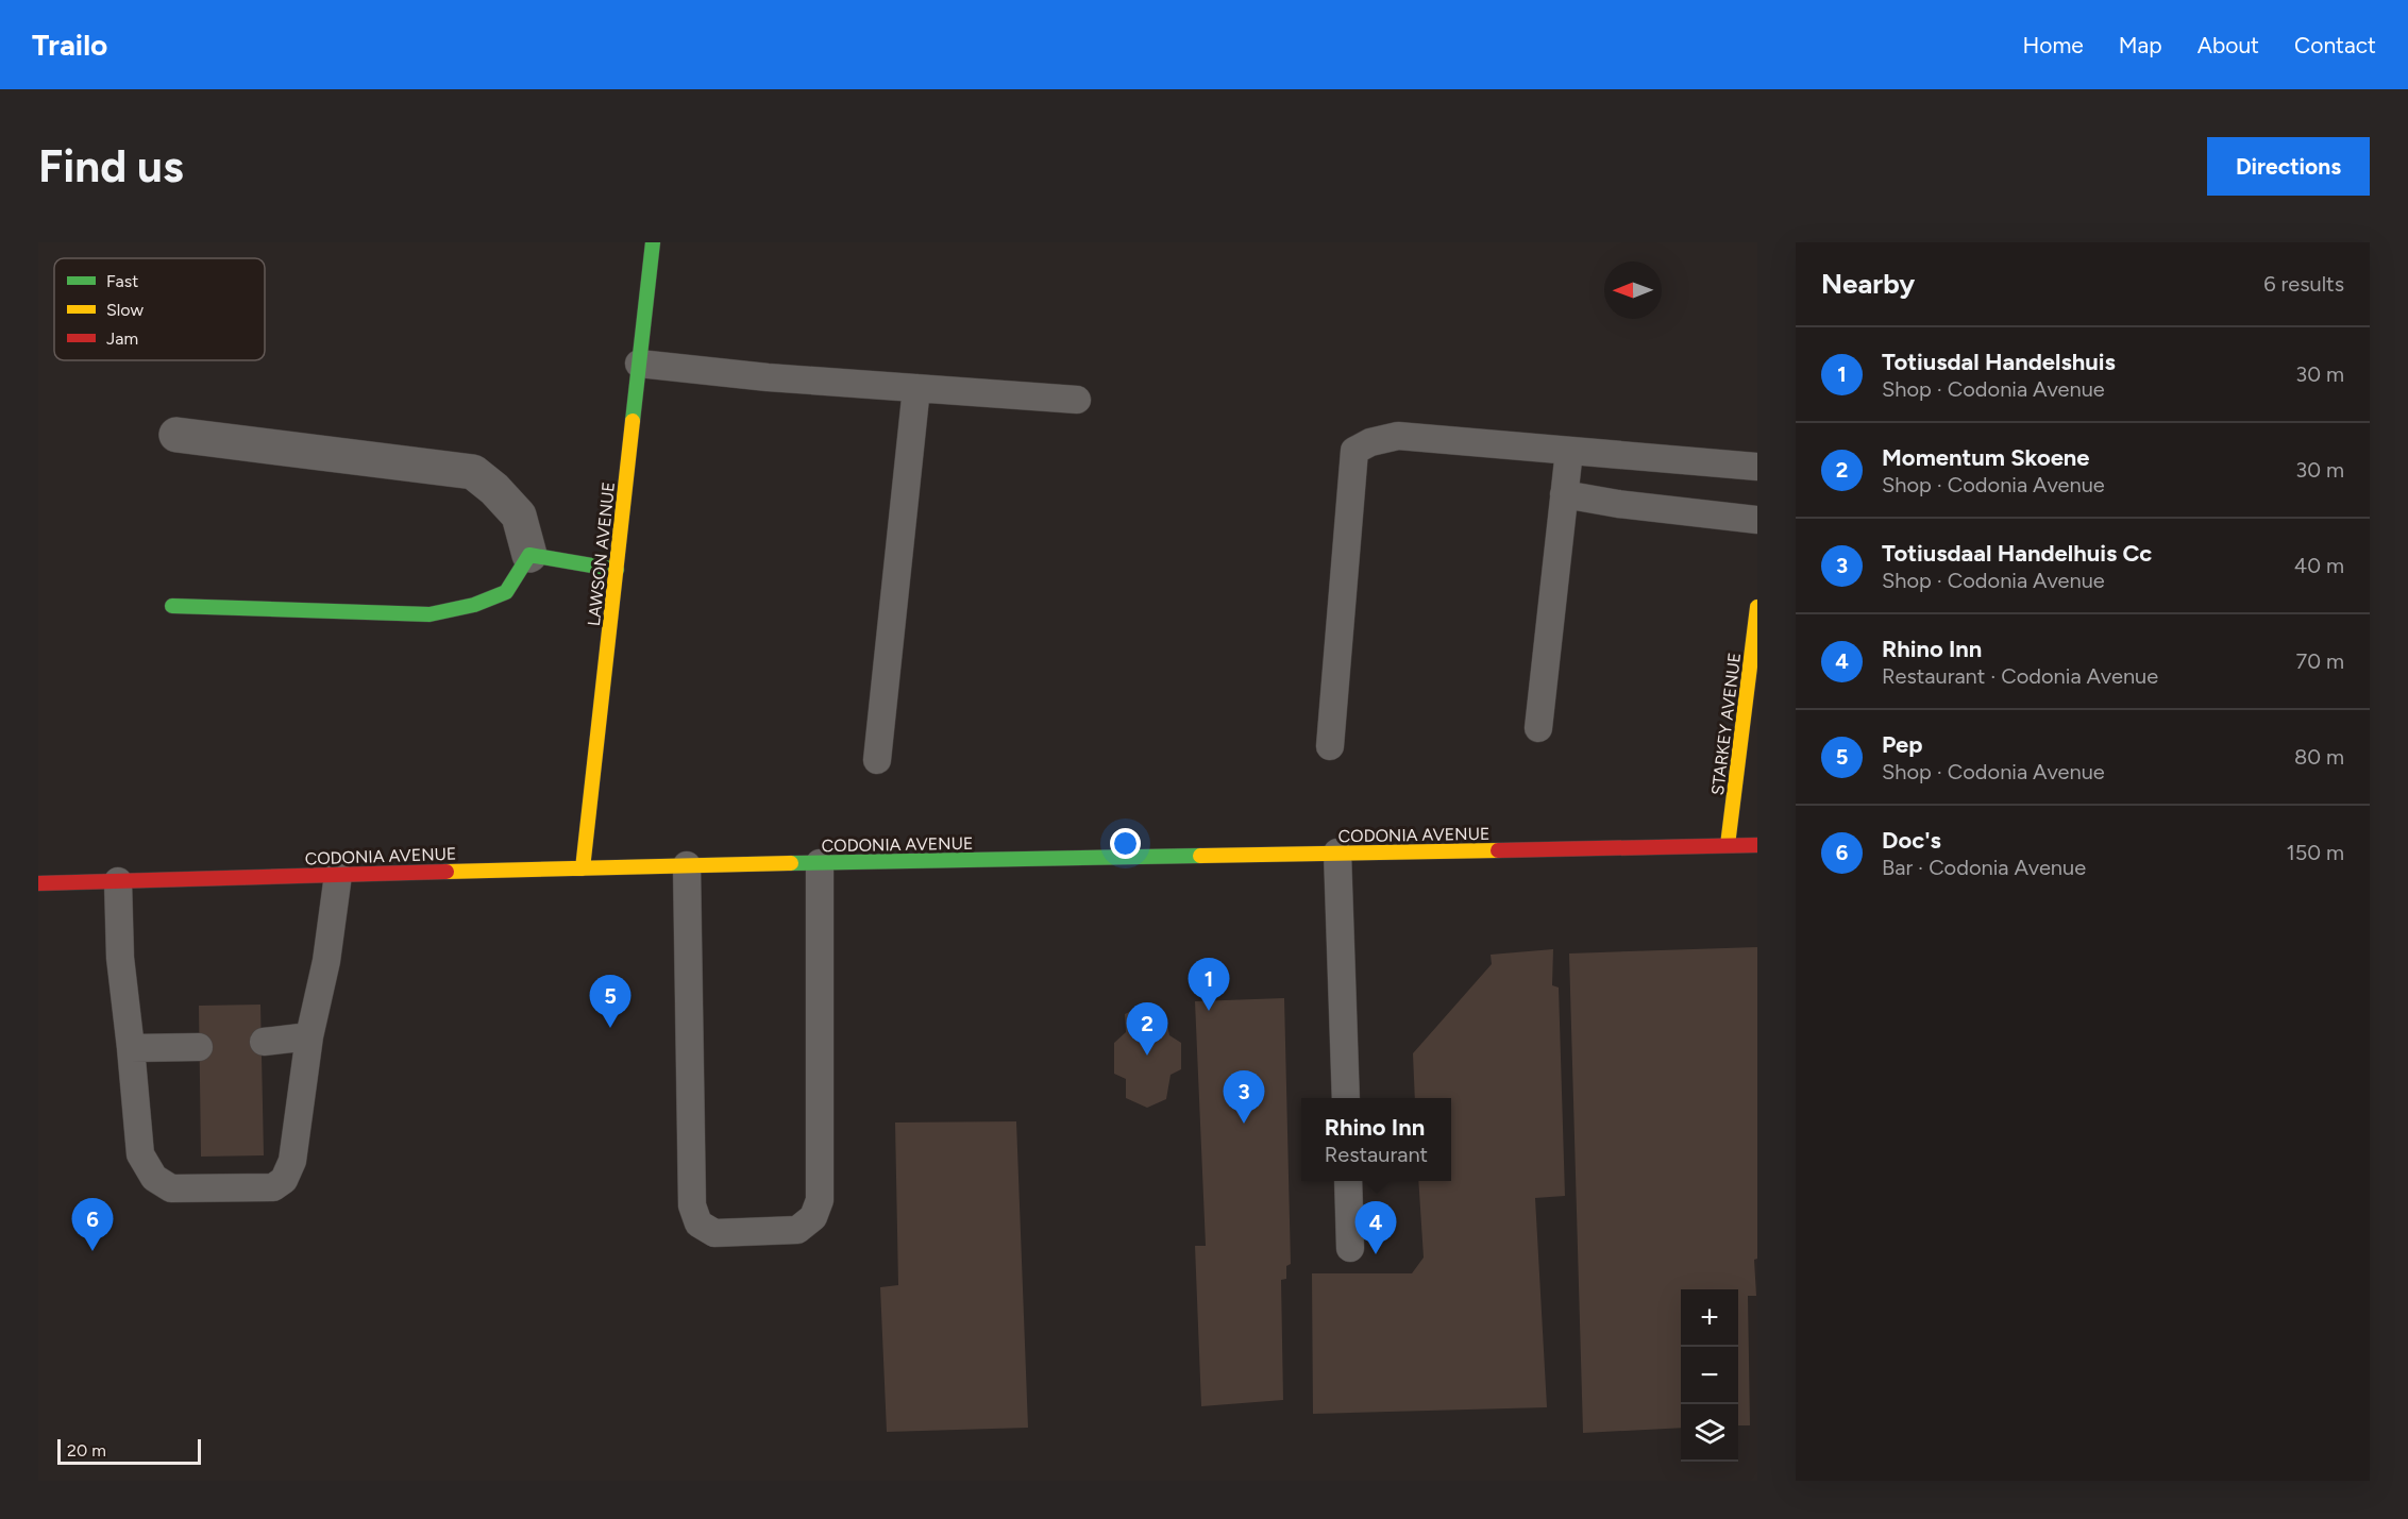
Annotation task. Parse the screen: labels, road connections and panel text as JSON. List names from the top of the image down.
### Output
{
  "streets": {
    "street": ["LAWSON AVENUE", "STARKEY AVENUE", "CODONIA AVENUE"]
  },
  "crossings": [
    ["LAWSON AVENUE", "CODONIA AVENUE"],
    ["STARKEY AVENUE", "CODONIA AVENUE"]
  ],
  "legend": ["Fast", "Slow", "Jam"],
  "scale_bar": "20 m",
  "north": "left",
  "page": {
    "header": "Trailo",
    "nav": [
      "Home",
      "Map",
      "About",
      "Contact"
    ],
    "buttons": "Directions",
    "title": "Find us",
    "heading": ["Nearby", "6 results"],
    "list": [
      {
        "mark": "1",
        "name": "Totiusdal Handelshuis",
        "note": "Shop · Codonia Avenue",
        "value": "30 m"
      },
      {
        "mark": "2",
        "name": "Momentum Skoene",
        "note": "Shop · Codonia Avenue",
        "value": "30 m"
      },
      {
        "mark": "3",
        "name": "Totiusdaal Handelhuis Cc",
        "note": "Shop · Codonia Avenue",
        "value": "40 m"
      },
      {
        "mark": "4",
        "name": "Rhino Inn",
        "note": "Restaurant · Codonia Avenue",
        "value": "70 m"
      },
      {
        "mark": "5",
        "name": "Pep",
        "note": "Shop · Codonia Avenue",
        "value": "80 m"
      },
      {
        "mark": "6",
        "name": "Doc's",
        "note": "Bar · Codonia Avenue",
        "value": "150 m"
      }
    ],
    "pins": [
      "1",
      "5",
      "2",
      "3",
      "6",
      "4"
    ],
    "popup": ["Rhino Inn", "Restaurant"],
    "map_buttons": ["+", "−"],
    "scale": "20 m"
  }
}
